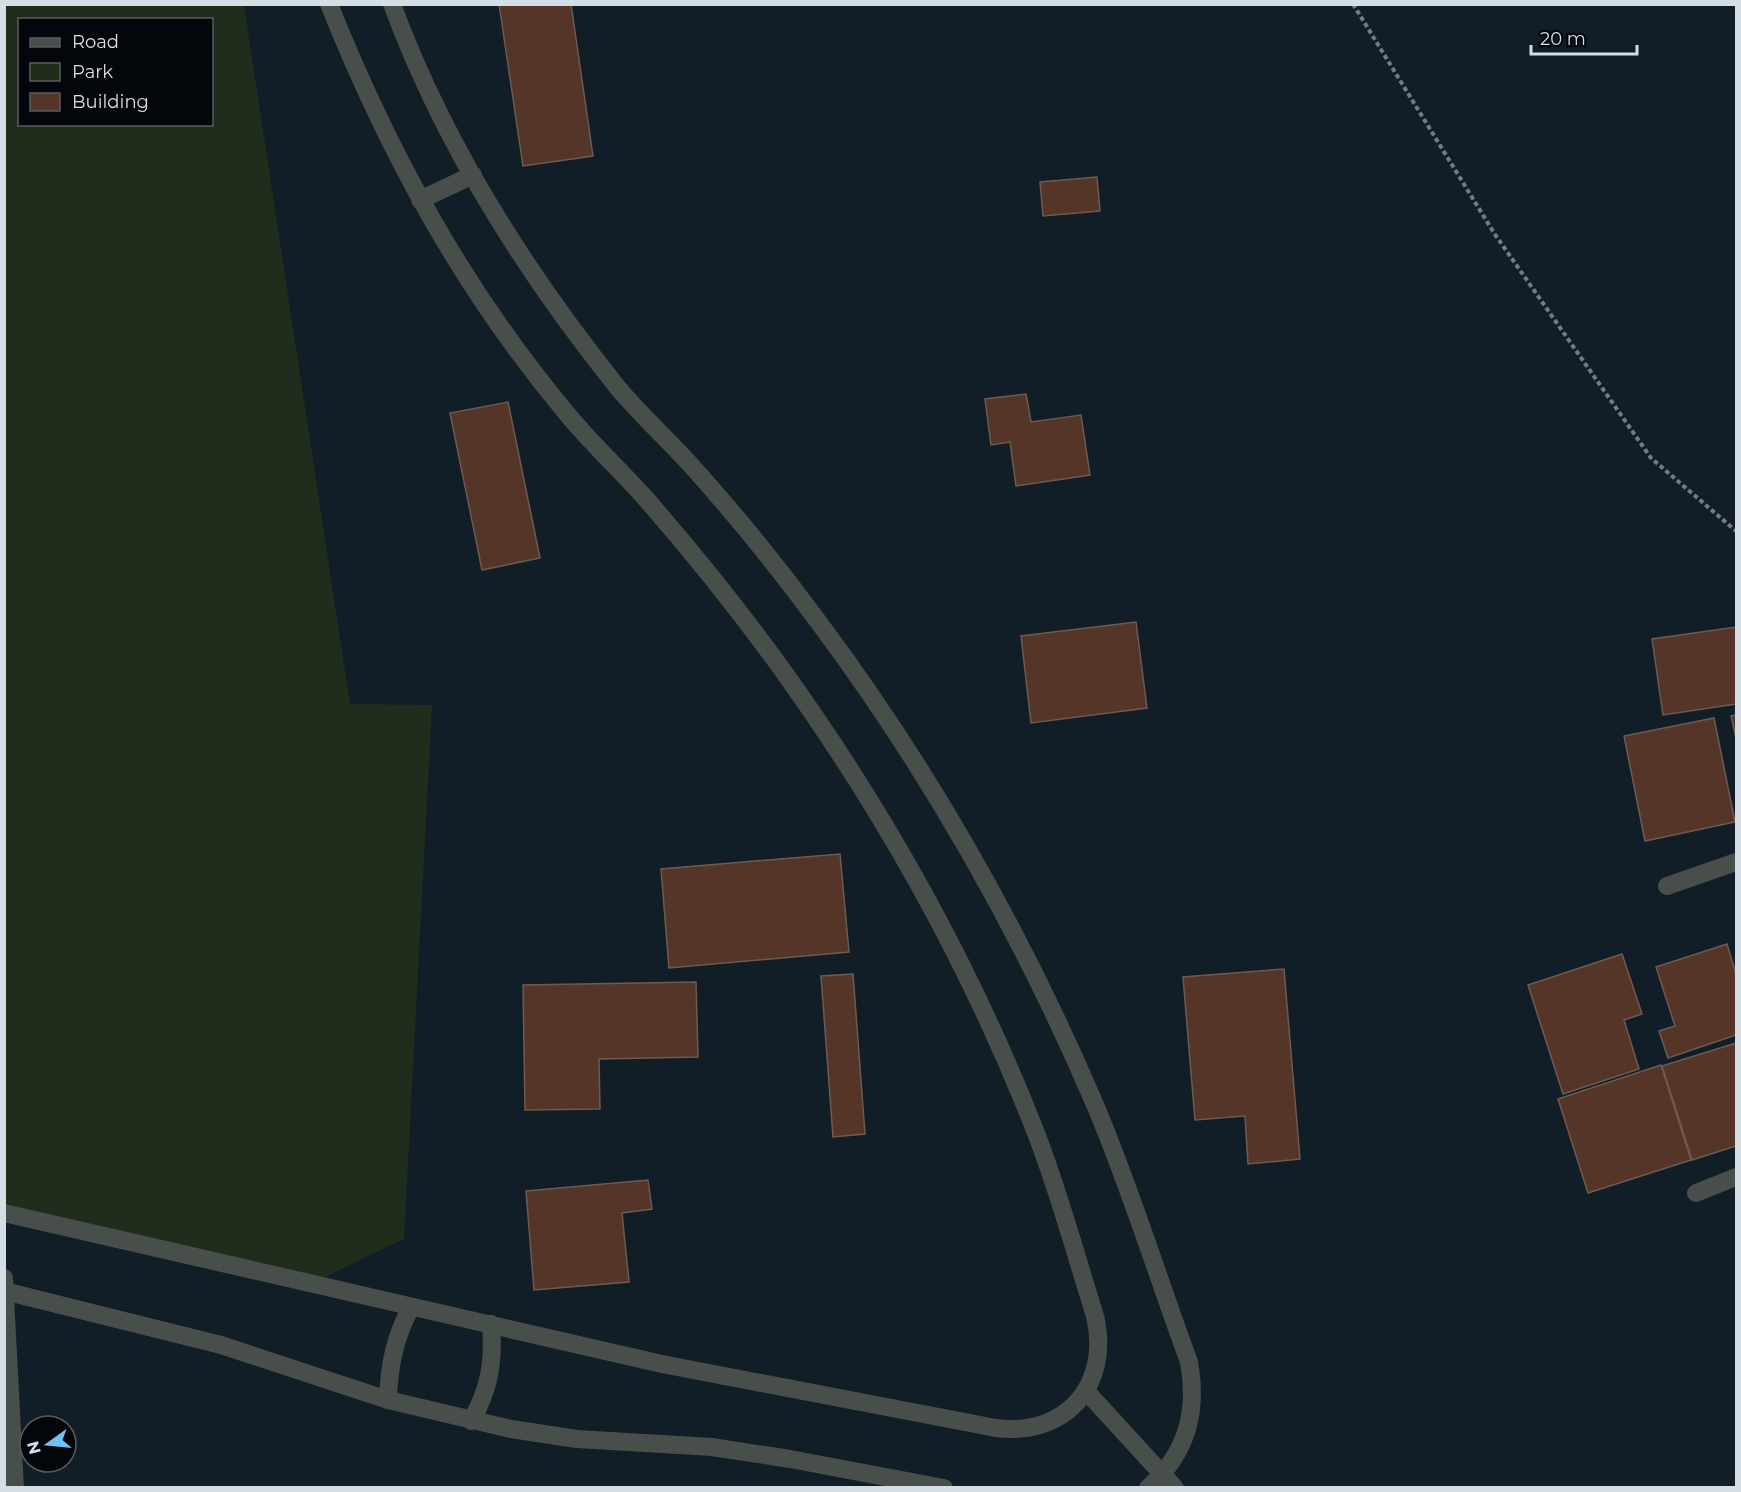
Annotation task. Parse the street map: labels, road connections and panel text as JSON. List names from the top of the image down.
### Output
{
  "legend": ["Road", "Park", "Building"],
  "scale_bar": "20 m",
  "north": "left"
}
